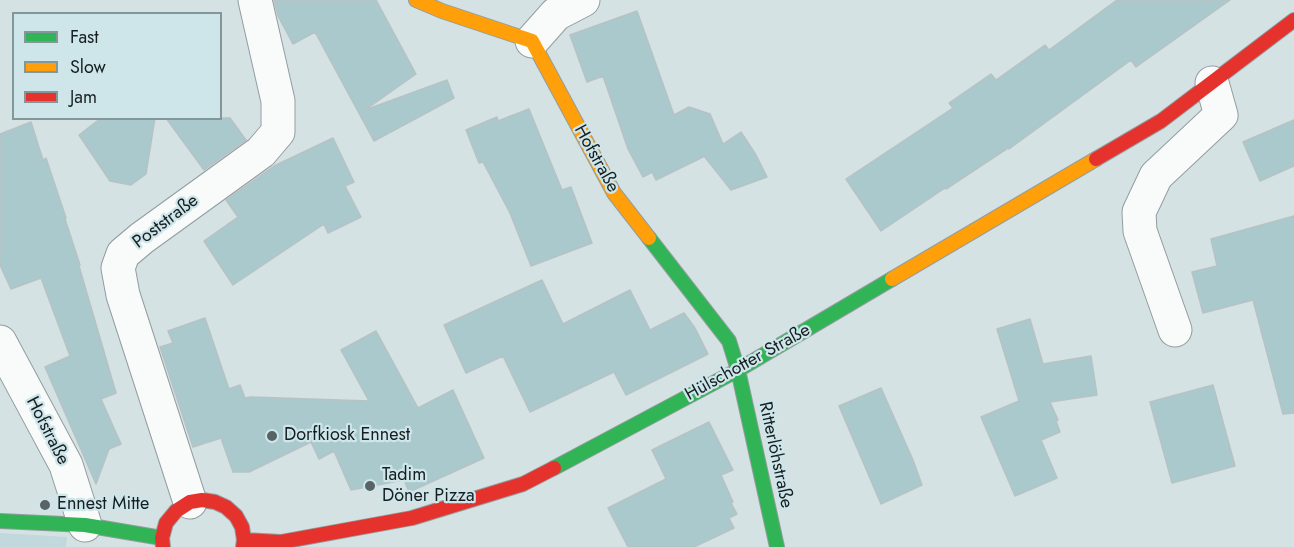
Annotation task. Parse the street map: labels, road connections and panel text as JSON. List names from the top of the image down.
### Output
{
  "streets": {
    "street": [
      "Hofstraße",
      "Poststraße",
      "Hülschotter Straße",
      "Ritterlöhstraße"
    ]
  },
  "crossings": [
    ["Hofstraße", "Hülschotter Straße"],
    ["Hofstraße", "Ritterlöhstraße"],
    ["Hülschotter Straße", "Ritterlöhstraße"]
  ],
  "places": ["Dorfkiosk Ennest", "Tadim Döner Pizza", "Ennest Mitte"],
  "legend": ["Fast", "Slow", "Jam"]
}
